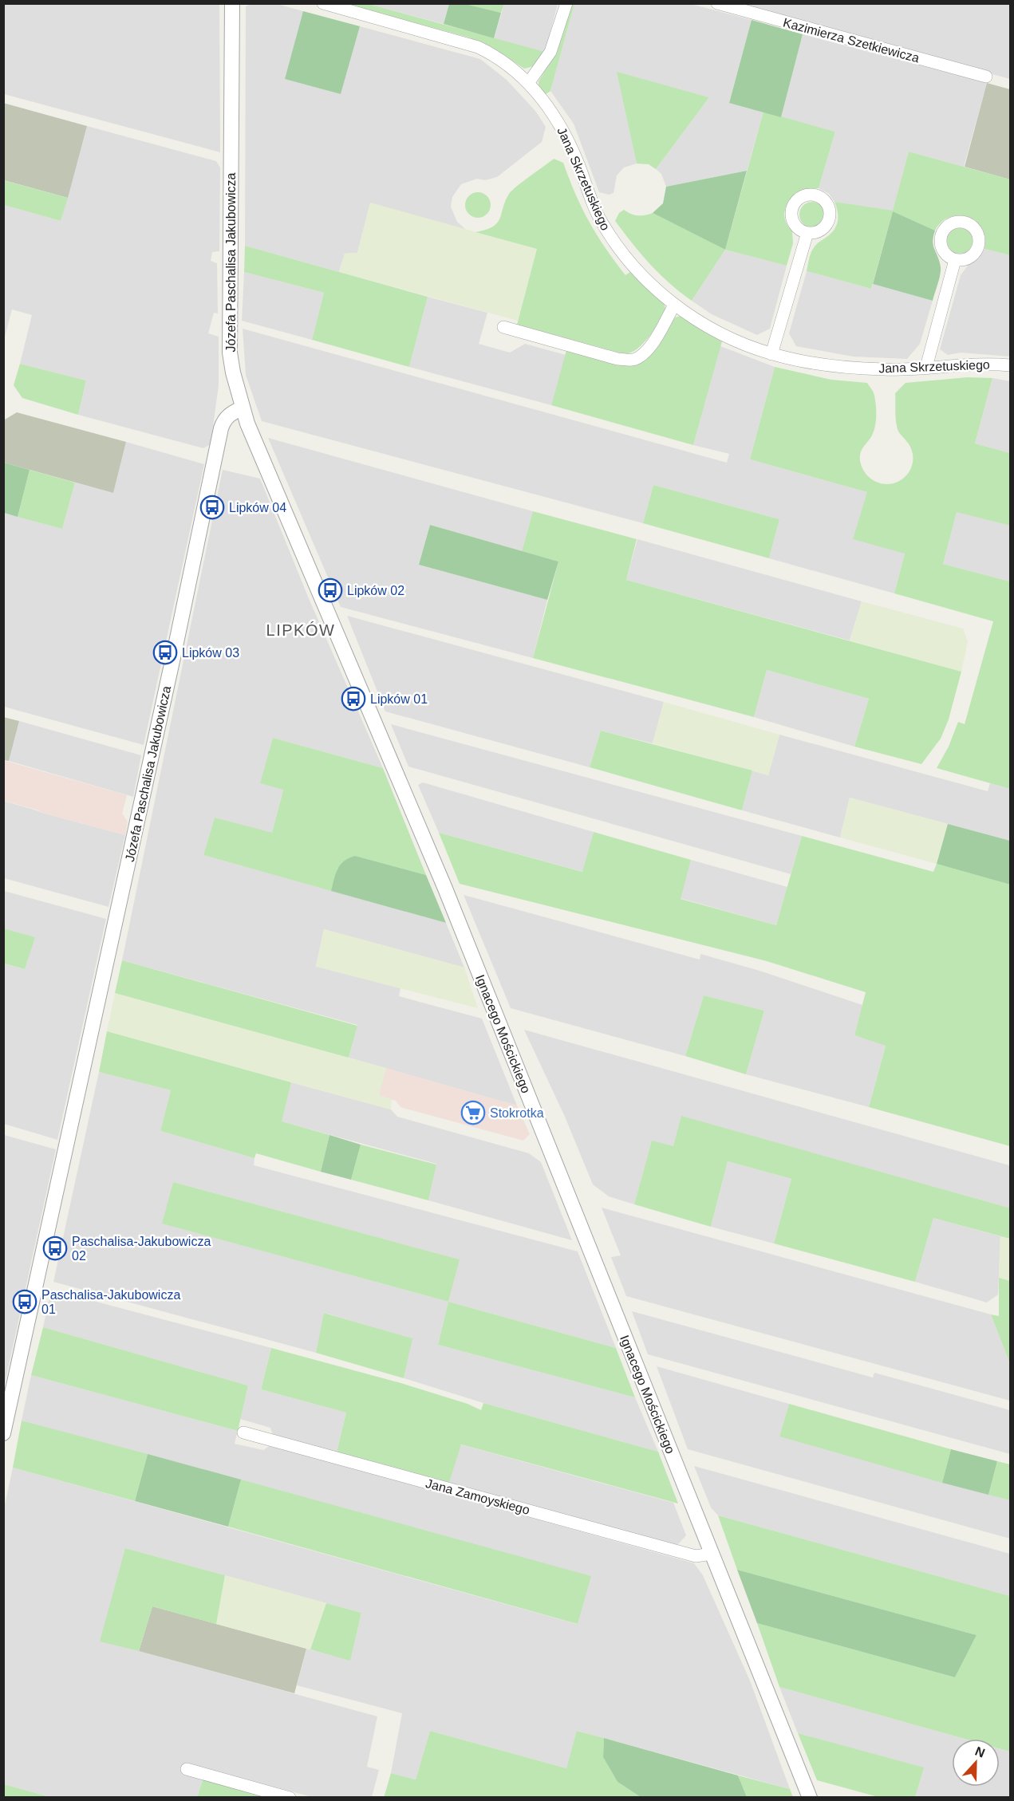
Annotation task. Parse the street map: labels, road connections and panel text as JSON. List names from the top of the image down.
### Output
{
  "streets": {
    "street": [
      "Kazimierza Szetkiewicza",
      "Jana Skrzetuskiego",
      "Józefa Paschalisa Jakubowicza",
      "Ignacego Mościckiego",
      "Jana Zamoyskiego"
    ]
  },
  "crossings": [
    ["Józefa Paschalisa Jakubowicza", "Ignacego Mościckiego"],
    ["Ignacego Mościckiego", "Jana Zamoyskiego"]
  ],
  "districts": ["LIPKÓW"],
  "places": {
    "bus stop": [
      "Lipków 04",
      "Lipków 02",
      "Lipków 03",
      "Lipków 01",
      "Paschalisa-Jakubowicza 02",
      "Paschalisa-Jakubowicza 01"
    ],
    "supermarket": ["Stokrotka"]
  },
  "north": "top"
}
